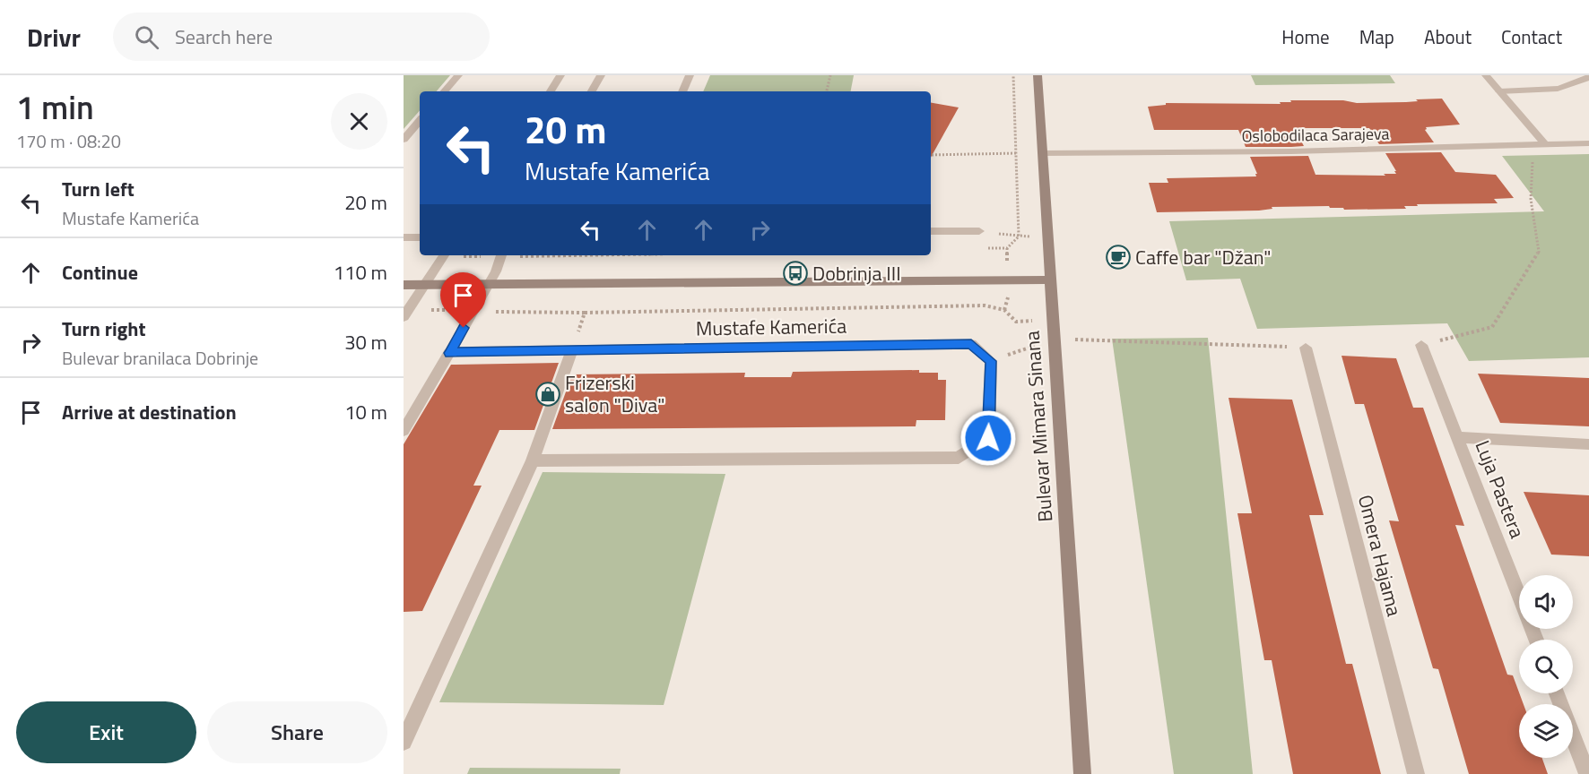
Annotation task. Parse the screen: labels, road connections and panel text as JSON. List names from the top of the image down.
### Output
{
  "streets": {
    "street": [
      "Oslobodilaca Sarajeva",
      "Mustafe Kamerića",
      "Bulevar Mimara Sinana",
      "Luja Pastera",
      "Omera Hajama"
    ]
  },
  "crossings": [
    ["Oslobodilaca Sarajeva", "Bulevar Mimara Sinana"]
  ],
  "places": {
    "cafe": ["Caffe bar \"Džan\""],
    "bus stop": ["Dobrinja III"],
    "shop": ["Frizerski salon \"Diva\""]
  },
  "page": {
    "header": "Drivr",
    "search": "Search here",
    "nav": [
      "Home",
      "Map",
      "About",
      "Contact"
    ],
    "heading": ["1 min", "170 m · 08:20"],
    "turn": ["20 m", "Mustafe Kamerića"],
    "list": [
      {
        "name": "Turn left",
        "note": "Mustafe Kamerića",
        "value": "20 m"
      },
      {
        "name": "Continue",
        "value": "110 m"
      },
      {
        "name": "Turn right",
        "note": "Bulevar branilaca Dobrinje",
        "value": "30 m"
      },
      {
        "name": "Arrive at destination",
        "value": "10 m"
      }
    ],
    "buttons": ["Exit", "Share"]
  }
}
